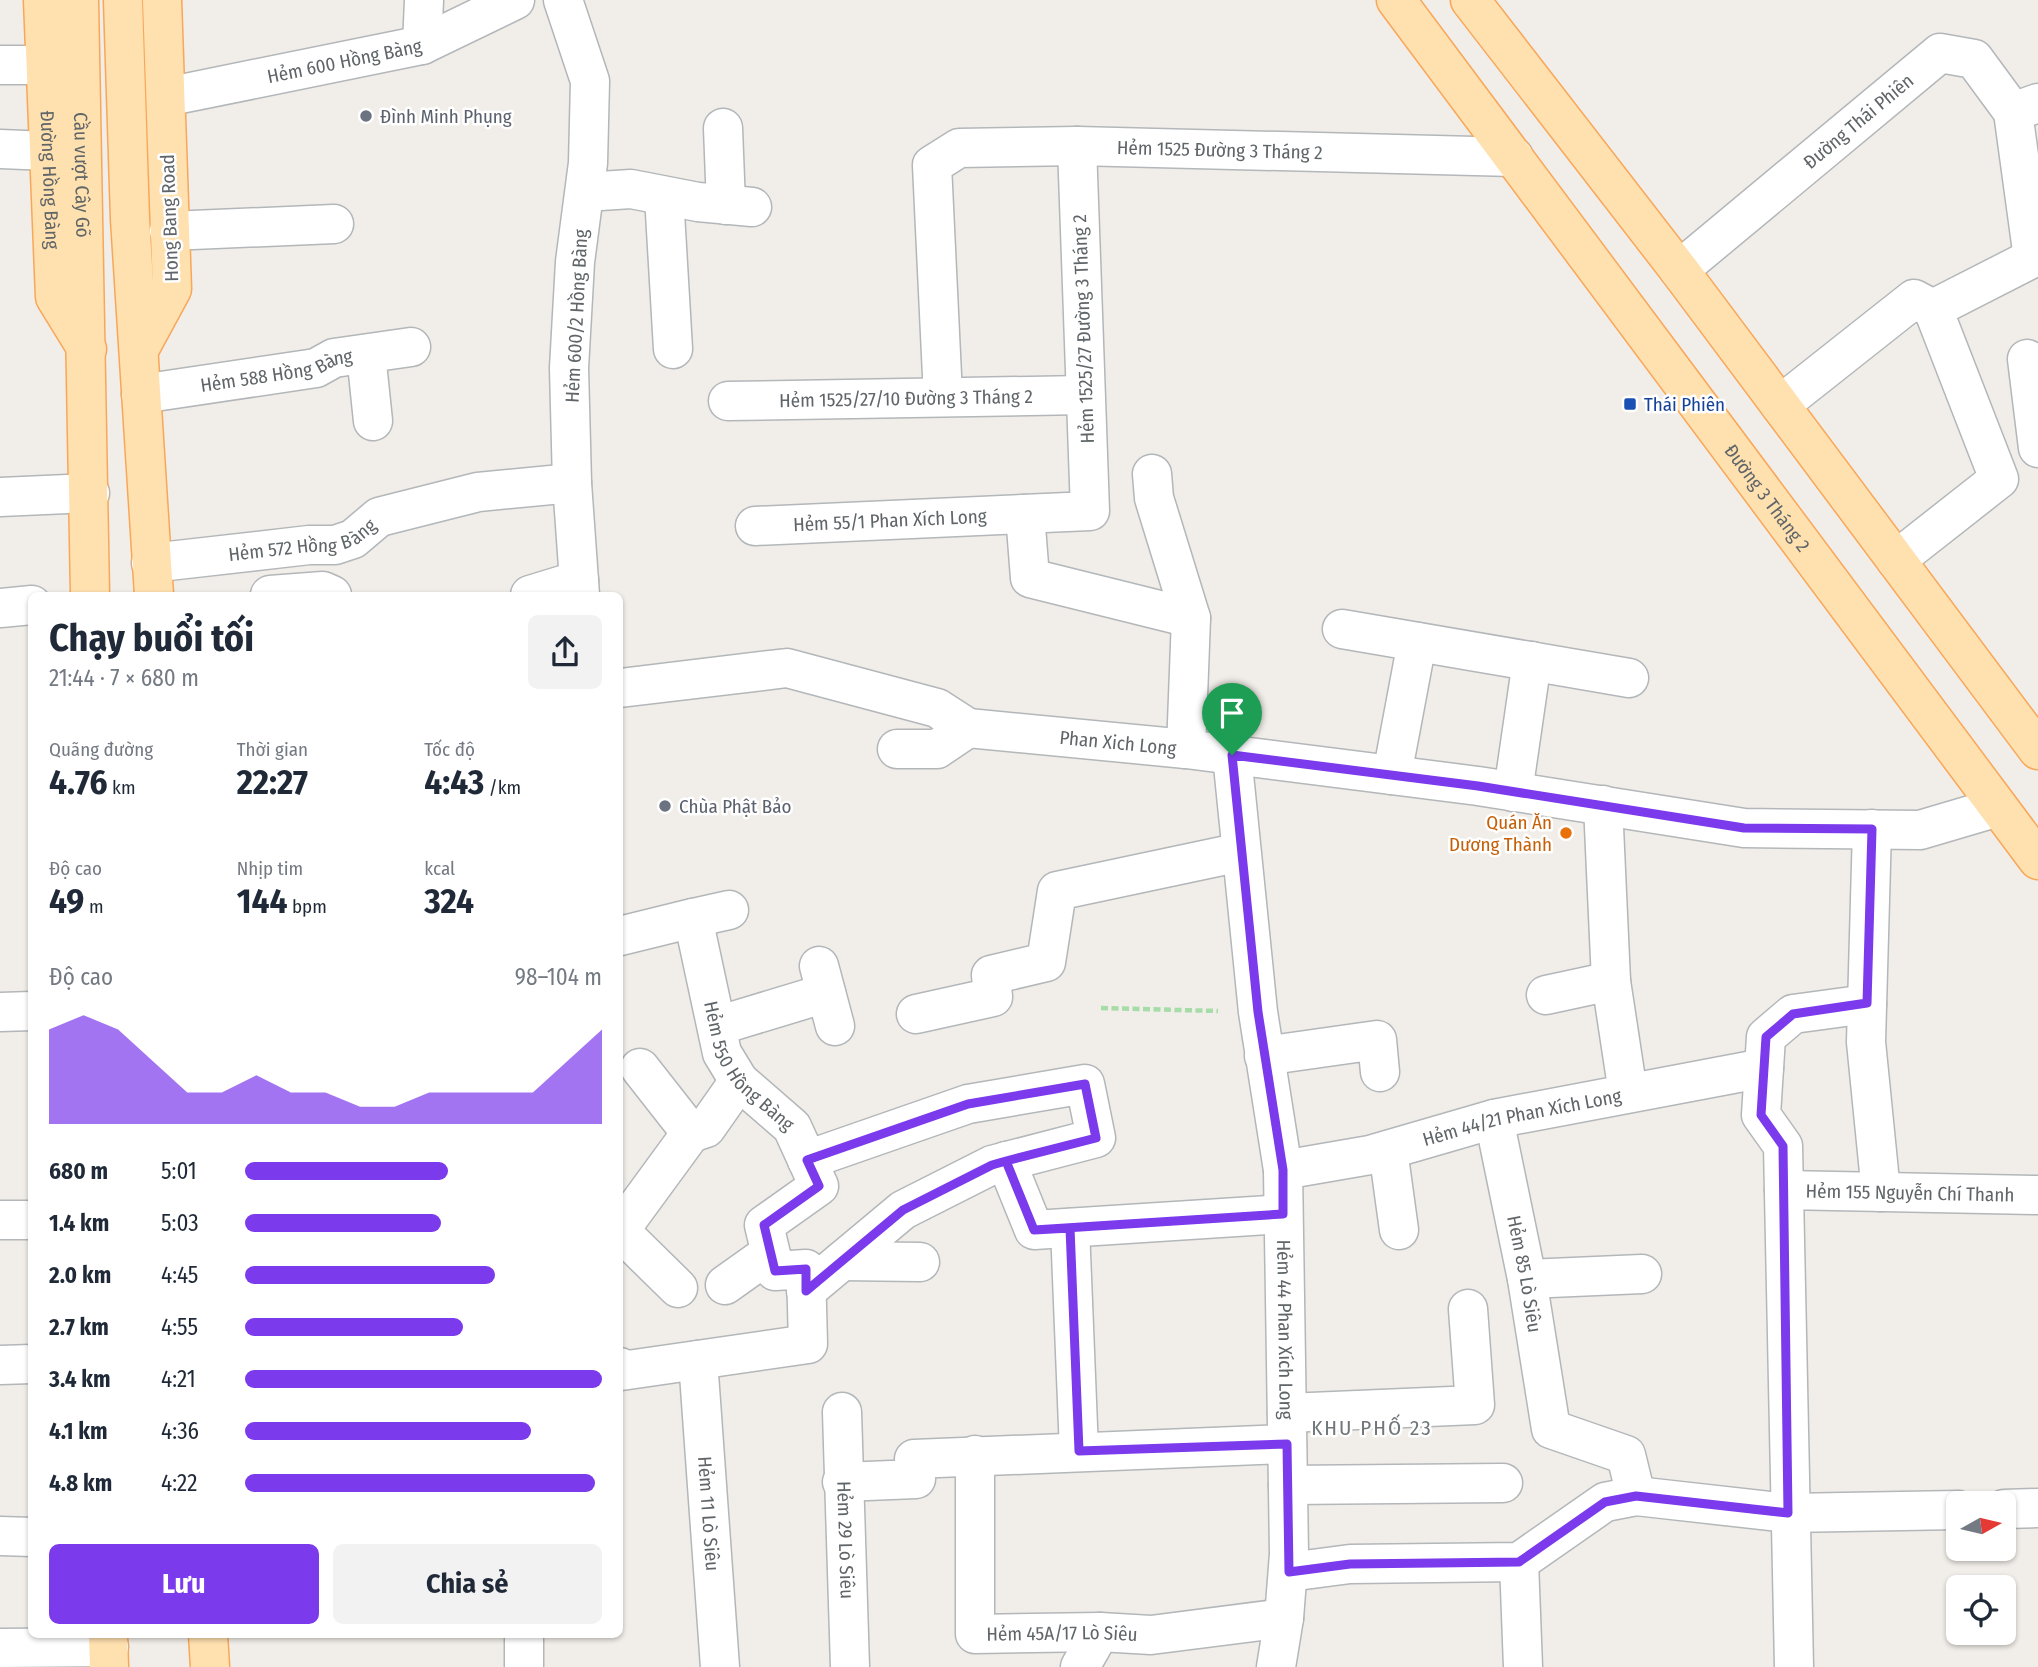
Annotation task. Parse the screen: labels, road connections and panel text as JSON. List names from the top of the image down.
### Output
{
  "streets": {
    "main road": [
      "Cầu vượt Cây Gõ",
      "Đường Hồng Bàng",
      "Hong Bang Road",
      "Đường 3 Tháng 2"
    ],
    "street": [
      "Hẻm 600 Hồng Bàng",
      "Đường Thái Phiên",
      "Hẻm 1525 Đường 3 Tháng 2",
      "Hẻm 600/2 Hồng Bàng",
      "Hẻm 1525/27 Đường 3 Tháng 2",
      "Hẻm 588 Hồng Bàng",
      "Hẻm 1525/27/10 Đường 3 Tháng 2",
      "Hẻm 55/1 Phan Xích Long",
      "Hẻm 572 Hồng Bàng",
      "Phan Xich Long",
      "Hẻm 550 Hồng Bàng",
      "Hẻm 44/21 Phan Xích Long",
      "Hẻm 155 Nguyễn Chí Thanh",
      "Hẻm 85 Lò Siêu",
      "Hẻm 44 Phan Xích Long",
      "Hẻm 11 Lò Siêu",
      "Hẻm 29 Lò Siêu",
      "Hẻm 45A/17 Lò Siêu"
    ]
  },
  "crossings": [
    ["Hẻm 600 Hồng Bàng", "Hong Bang Road"],
    ["Hẻm 1525 Đường 3 Tháng 2", "Hẻm 1525/27 Đường 3 Tháng 2"],
    ["Hẻm 1525 Đường 3 Tháng 2", "Hẻm 1525/27/10 Đường 3 Tháng 2"],
    ["Hẻm 1525 Đường 3 Tháng 2", "Đường 3 Tháng 2"],
    ["Cầu vượt Cây Gõ", "Đường Hồng Bàng"],
    ["Hong Bang Road", "Hẻm 588 Hồng Bàng"],
    ["Hong Bang Road", "Hẻm 572 Hồng Bàng"],
    ["Hẻm 600/2 Hồng Bàng", "Hẻm 572 Hồng Bàng"],
    ["Hẻm 1525/27 Đường 3 Tháng 2", "Hẻm 1525/27/10 Đường 3 Tháng 2"],
    ["Hẻm 1525/27 Đường 3 Tháng 2", "Hẻm 55/1 Phan Xích Long"],
    ["Đường 3 Tháng 2", "Phan Xich Long"],
    ["Phan Xich Long", "Hẻm 44 Phan Xích Long"],
    ["Hẻm 44/21 Phan Xích Long", "Hẻm 85 Lò Siêu"],
    ["Hẻm 44/21 Phan Xích Long", "Hẻm 44 Phan Xích Long"],
    ["Hẻm 44 Phan Xích Long", "Hẻm 45A/17 Lò Siêu"]
  ],
  "districts": ["KHU PHỐ 23"],
  "places": {
    "other": ["Đình Minh Phụng", "Chùa Phật Bảo", "Quán Ăn Dương Thành"],
    "transit": ["Thái Phiên"]
  },
  "north": "right",
  "page": {
    "heading": ["Chạy buổi tối", "21:44 · 7 × 680 m"],
    "stats": [
      ["Quãng đường", "4.76 km"],
      ["Thời gian", "22:27"],
      ["Tốc độ", "4:43 /km"],
      ["Độ cao", "49 m"],
      ["Nhịp tim", "144 bpm"],
      ["kcal", "324"]
    ],
    "chart": ["Độ cao", "98–104 m"],
    "list": [
      {
        "name": "680 m",
        "note": "5:01"
      },
      {
        "name": "1.4 km",
        "note": "5:03"
      },
      {
        "name": "2.0 km",
        "note": "4:45"
      },
      {
        "name": "2.7 km",
        "note": "4:55"
      },
      {
        "name": "3.4 km",
        "note": "4:21"
      },
      {
        "name": "4.1 km",
        "note": "4:36"
      },
      {
        "name": "4.8 km",
        "note": "4:22"
      }
    ],
    "buttons": ["Lưu", "Chia sẻ"]
  }
}
